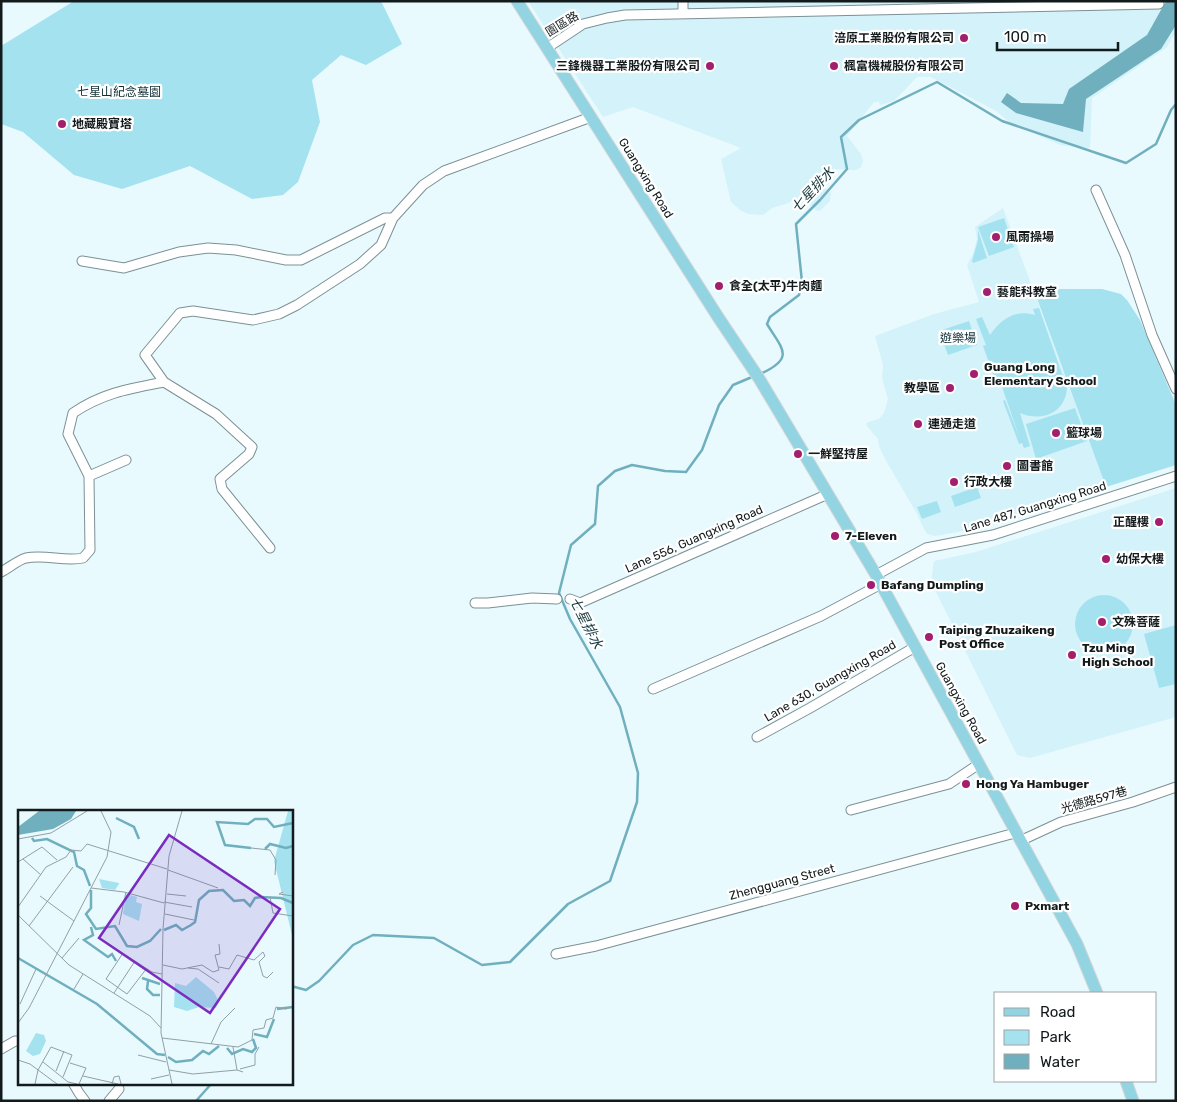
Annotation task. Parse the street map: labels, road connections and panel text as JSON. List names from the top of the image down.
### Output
{
  "streets": {
    "main road": ["Guangxing Road"],
    "street": [
      "園區路",
      "Lane 487, Guangxing Road",
      "Lane 556, Guangxing Road",
      "Lane 630, Guangxing Road",
      "光德路597巷",
      "Zhengguang Street"
    ]
  },
  "crossings": [
    ["園區路", "Guangxing Road"],
    ["Guangxing Road", "Lane 487, Guangxing Road"],
    ["Guangxing Road", "Lane 556, Guangxing Road"],
    ["Guangxing Road", "Lane 630, Guangxing Road"],
    ["Guangxing Road", "光德路597巷"],
    ["Guangxing Road", "Zhengguang Street"],
    ["光德路597巷", "Zhengguang Street"]
  ],
  "water": ["七星排水"],
  "parks": ["七星山紀念墓園", "遊樂場"],
  "places": [
    "涪原工業股份有限公司",
    "三鋒機器工業股份有限公司",
    "楓富機械股份有限公司",
    "地藏殿寶塔",
    "風雨操場",
    "食全(太平)牛肉麵",
    "藝能科教室",
    "Guang Long Elementary School",
    "教學區",
    "連通走道",
    "籃球場",
    "一鮮堅持屋",
    "圖書館",
    "行政大樓",
    "正醒樓",
    "7-Eleven",
    "幼保大樓",
    "Bafang Dumpling",
    "文殊菩薩",
    "Taiping Zhuzaikeng Post Office",
    "Tzu Ming High School",
    "Hong Ya Hambuger",
    "Pxmart"
  ],
  "legend": ["Road", "Park", "Water"],
  "scale_bar": "100 m"
}
